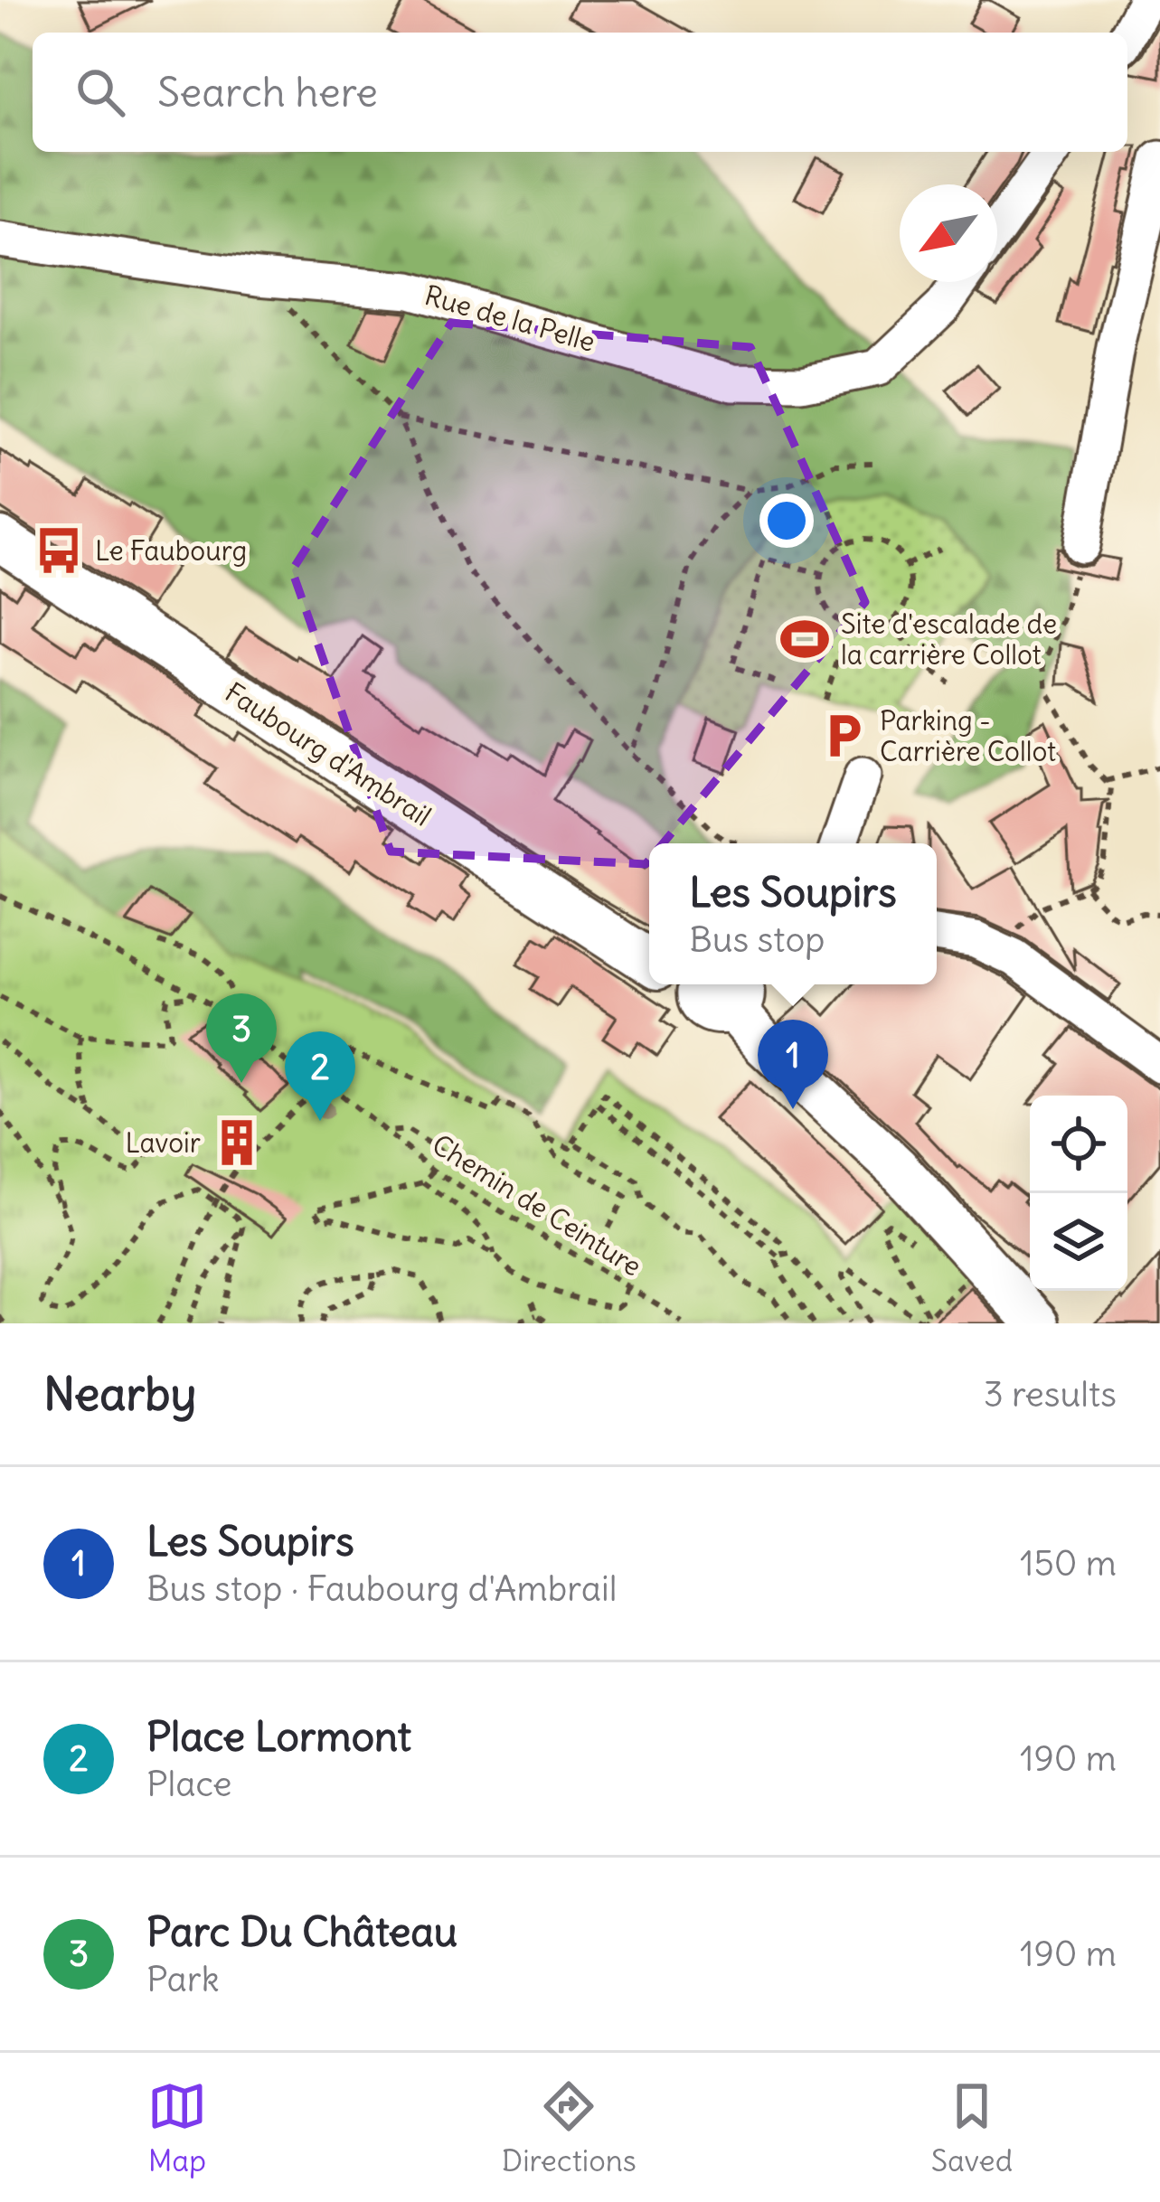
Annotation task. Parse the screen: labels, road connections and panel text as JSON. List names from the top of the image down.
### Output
{
  "streets": {
    "main road": ["Faubourg d'Ambrail"],
    "street": ["Rue de la Pelle"],
    "path": ["Chemin de Ceinture"]
  },
  "places": {
    "bus stop": ["Le Faubourg"],
    "sports": ["Site d'escalade de la carrière Collot"],
    "parking": ["Parking - Carrière Collot"],
    "building": ["Lavoir"]
  },
  "north": "bottom left",
  "page": {
    "search": "Search here",
    "popup": ["Les Soupirs", "Bus stop"],
    "pins": ["3", "1", "2"],
    "heading": ["Nearby", "3 results"],
    "list": [
      {
        "mark": "1",
        "name": "Les Soupirs",
        "note": "Bus stop · Faubourg d'Ambrail",
        "value": "150 m"
      },
      {
        "mark": "2",
        "name": "Place Lormont",
        "note": "Place",
        "value": "190 m"
      },
      {
        "mark": "3",
        "name": "Parc Du Château",
        "note": "Park",
        "value": "190 m"
      }
    ],
    "nav": ["Map", "Directions", "Saved"]
  }
}
